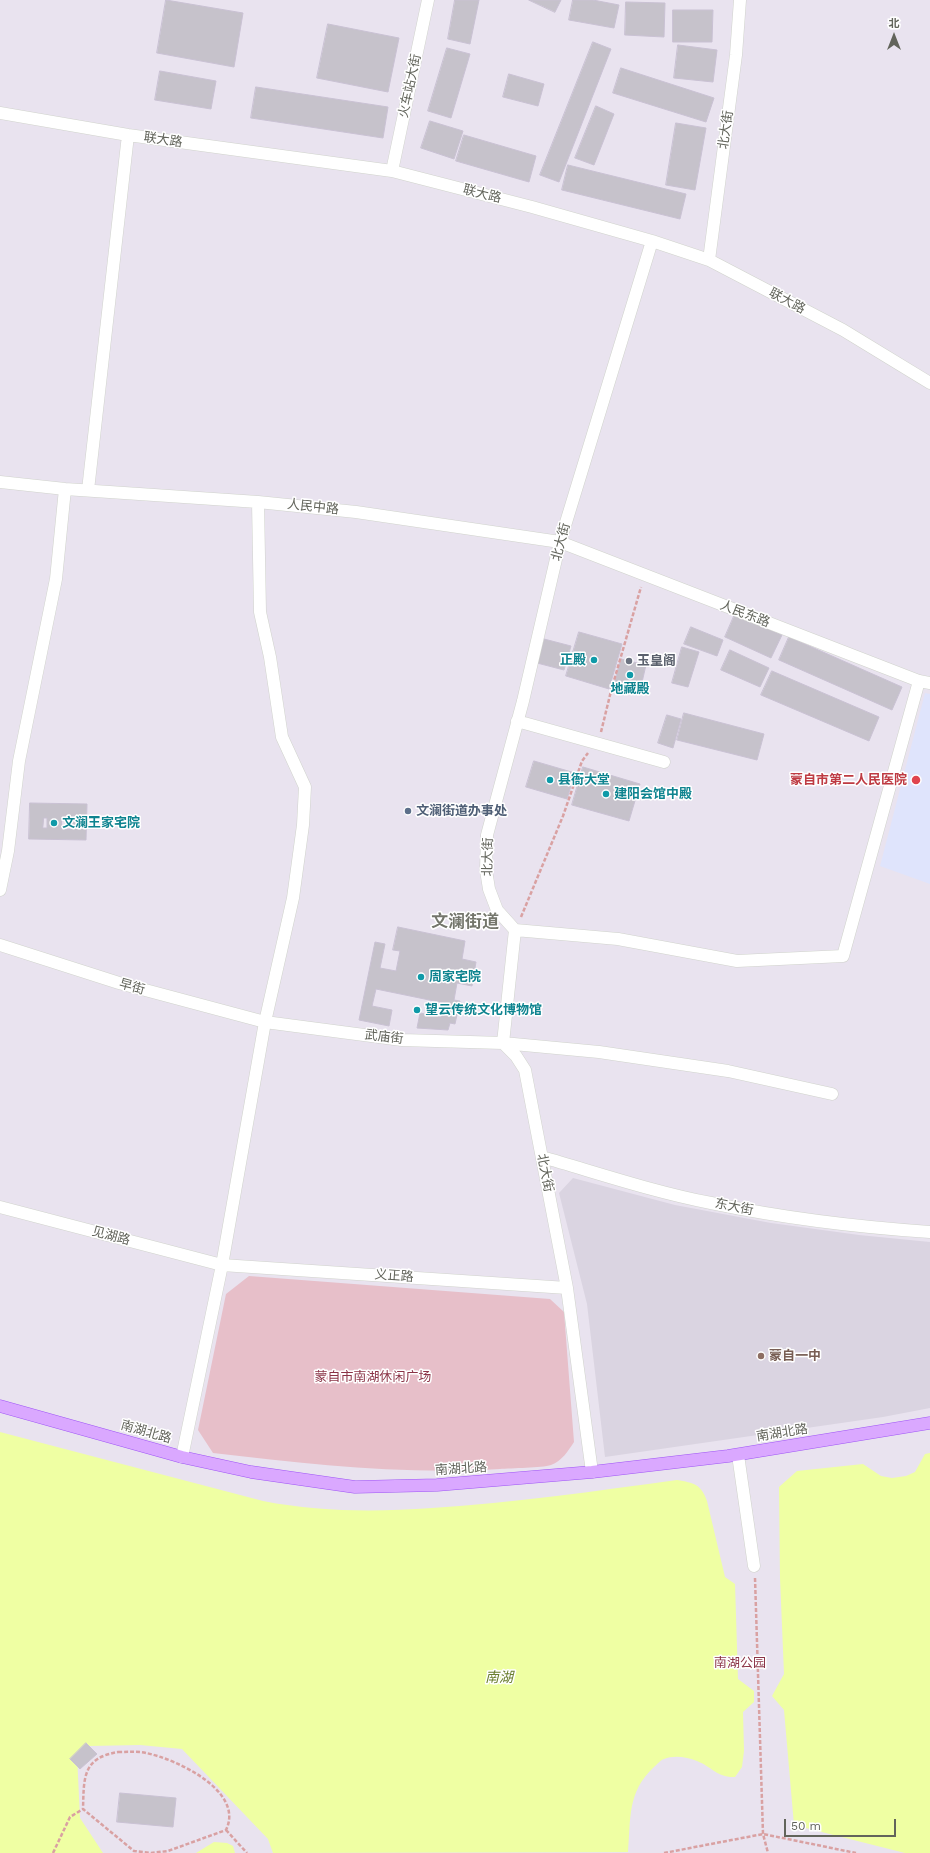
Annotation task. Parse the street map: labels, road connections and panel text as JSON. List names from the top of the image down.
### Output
{
  "streets": {
    "main road": ["南湖北路"],
    "street": [
      "火车站大街",
      "北大街",
      "联大路",
      "人民中路",
      "人民东路",
      "早街",
      "武庙街",
      "东大街",
      "见湖路",
      "义正路"
    ]
  },
  "crossings": [
    ["火车站大街", "联大路"],
    ["北大街", "联大路"],
    ["北大街", "人民中路"],
    ["北大街", "人民东路"],
    ["北大街", "武庙街"],
    ["北大街", "东大街"],
    ["北大街", "义正路"],
    ["北大街", "南湖北路"],
    ["人民中路", "人民东路"],
    ["早街", "武庙街"],
    ["见湖路", "义正路"]
  ],
  "districts": ["文澜街道"],
  "water": ["南湖"],
  "parks": ["蒙自市南湖休闲广场", "南湖公园"],
  "places": [
    "正殿",
    "玉皇阁",
    "地藏殿",
    "县衙大堂",
    "蒙自市第二人民医院",
    "建阳会馆中殿",
    "文澜街道办事处",
    "文澜王家宅院",
    "周家宅院",
    "望云传统文化博物馆",
    "蒙自一中"
  ],
  "scale_bar": "50 m",
  "north": "top"
}
